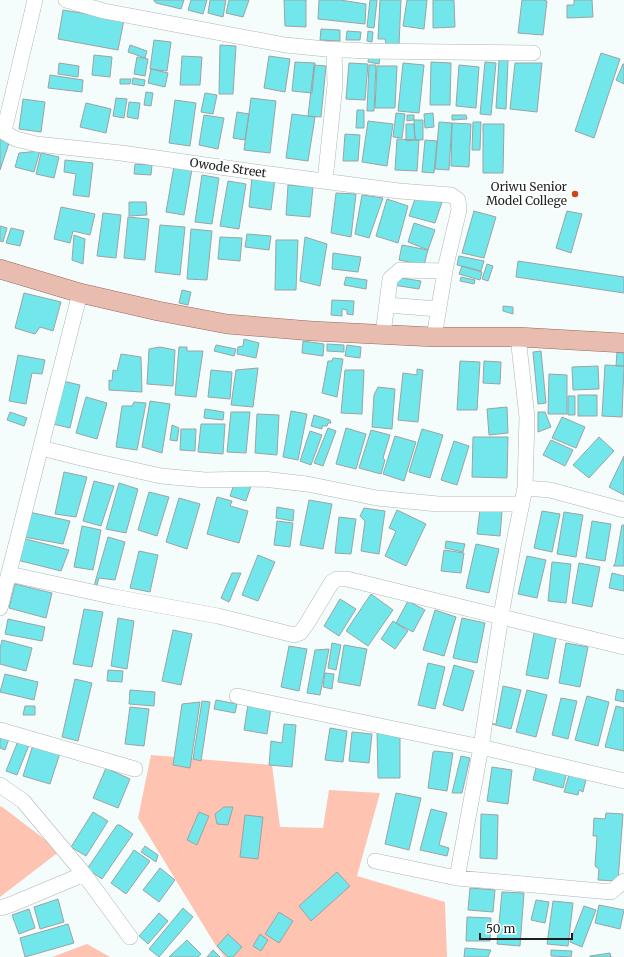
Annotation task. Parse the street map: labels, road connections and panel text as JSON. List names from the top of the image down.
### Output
{
  "streets": {
    "street": ["Owode Street"]
  },
  "places": ["Oriwu Senior Model College"],
  "scale_bar": "50 m"
}
